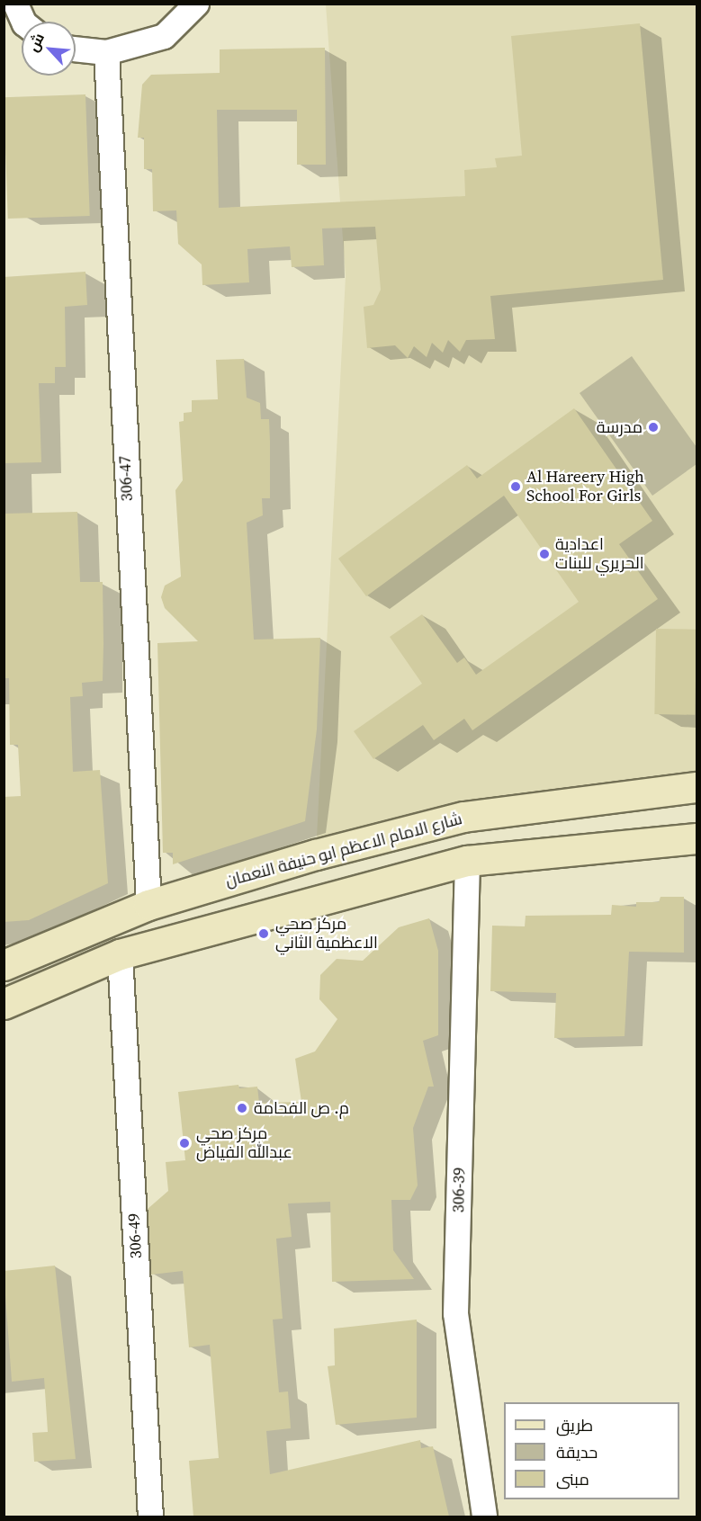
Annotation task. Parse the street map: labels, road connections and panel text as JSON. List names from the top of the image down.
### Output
{
  "streets": {
    "main road": ["شارع الامام الاعظم ابو حنيفة النعمان"],
    "street": ["306-47", "306-39", "306-49"]
  },
  "crossings": [
    ["306-47", "شارع الامام الاعظم ابو حنيفة النعمان"]
  ],
  "places": [
    "مدرسة",
    "Al Hareery High School For Girls",
    "اعدادية الحريري للبنات",
    "مركز صحي الاعظمية الثاني",
    "م. ص الفحامة",
    "مركز صحي عبدالله الفياض"
  ],
  "legend": ["طريق", "حديقة", "مبنى"],
  "north": "top left"
}
